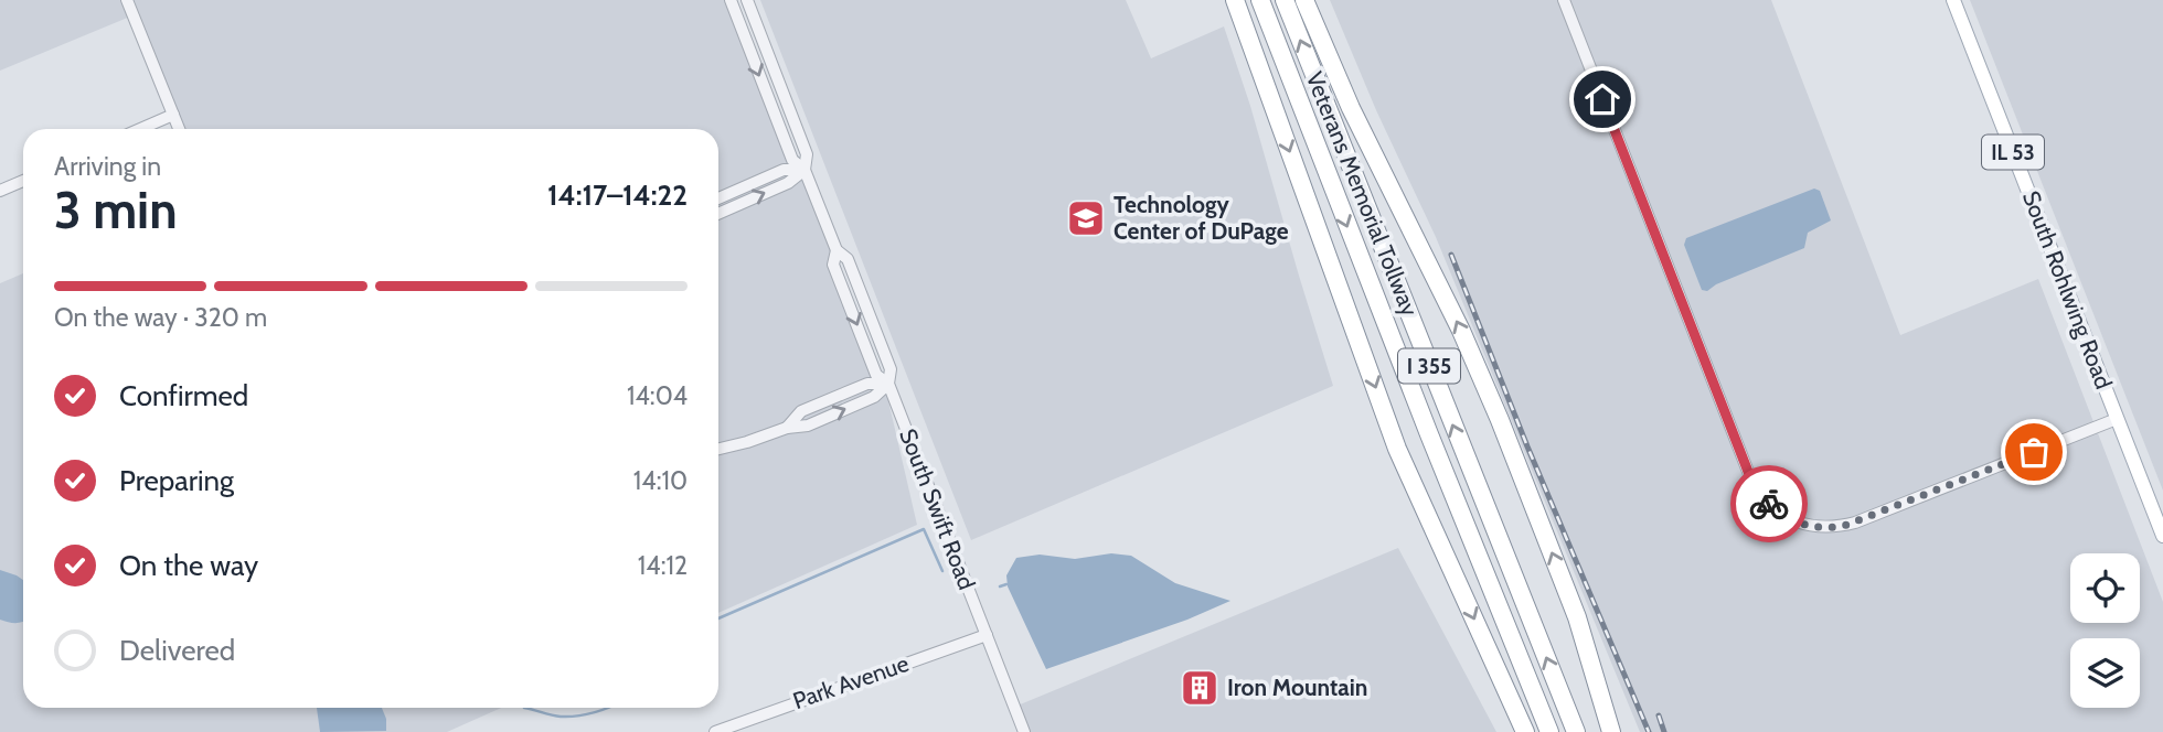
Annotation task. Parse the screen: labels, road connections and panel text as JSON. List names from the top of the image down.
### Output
{
  "streets": {
    "highway": ["Veterans Memorial Tollway", "I 355"],
    "main road": ["IL 53", "South Rohlwing Road"],
    "street": ["South Swift Road", "Park Avenue"]
  },
  "crossings": [
    ["South Swift Road", "Park Avenue"]
  ],
  "places": {
    "school or university": ["Technology Center of DuPage"],
    "building": ["Iron Mountain"]
  },
  "page": {
    "heading": ["3 min", "Arriving in", "14:17–14:22"],
    "bar": "On the way · 320 m",
    "list": [
      ["Confirmed", "14:04"],
      ["Preparing", "14:10"],
      ["On the way", "14:12"],
      "Delivered"
    ]
  }
}
